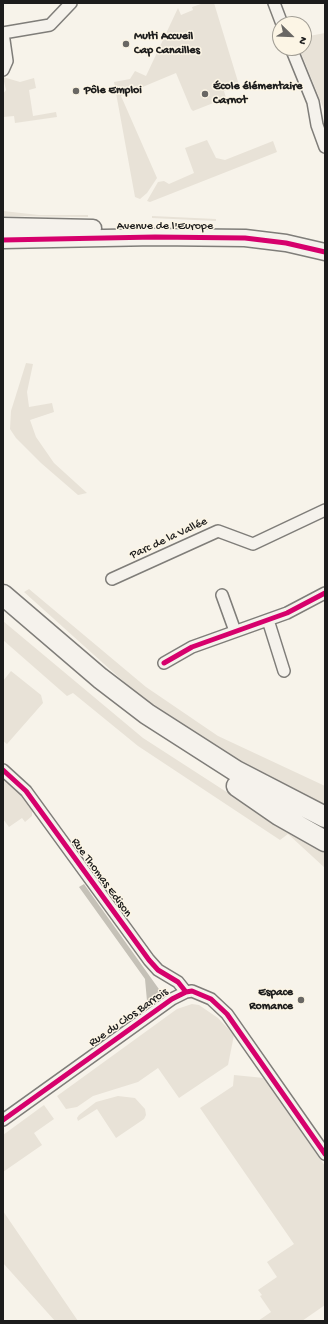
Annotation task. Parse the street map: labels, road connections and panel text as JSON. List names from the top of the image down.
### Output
{
  "streets": {
    "street": [
      "Avenue de l'Europe",
      "Parc de la Vallée",
      "Rue Thomas Edison",
      "Rue du Clos Barrois"
    ]
  },
  "crossings": [
    ["Rue Thomas Edison", "Rue du Clos Barrois"]
  ],
  "places": [
    "Multi Accueil Cap Canailles",
    "Pôle Emploi",
    "École élémentaire Carnot",
    "Espace Romance"
  ],
  "north": "bottom right"
}
